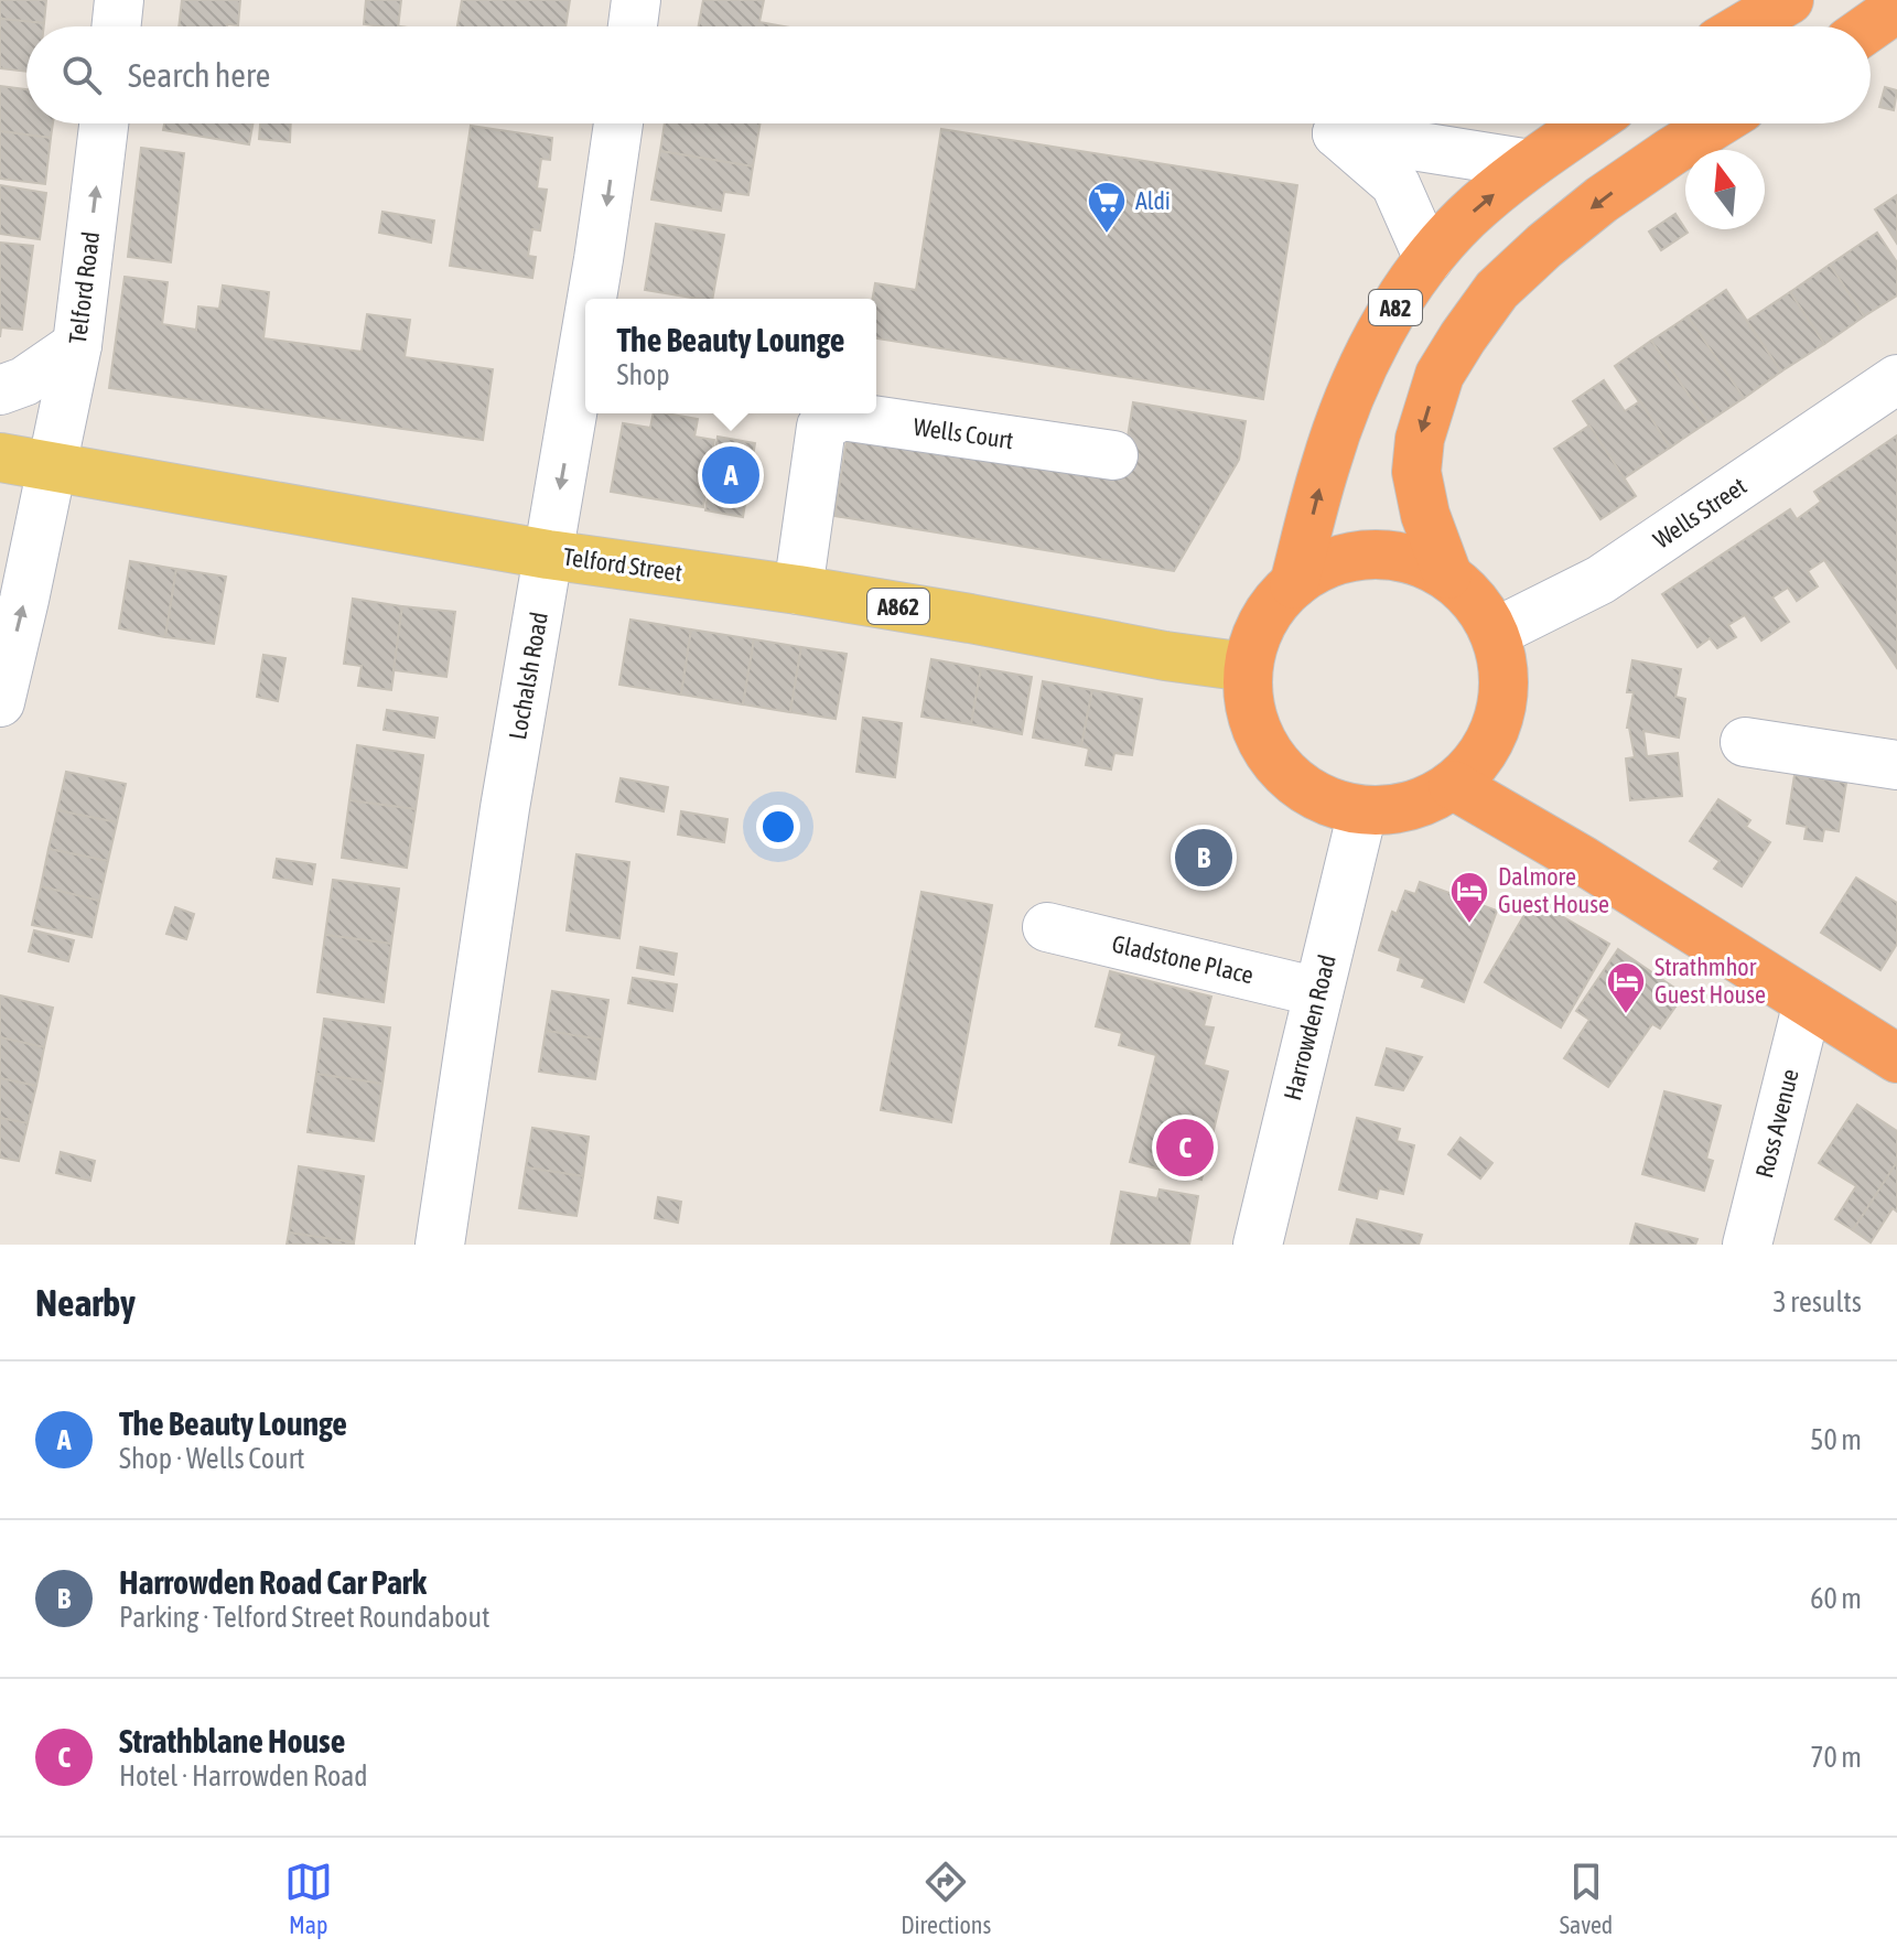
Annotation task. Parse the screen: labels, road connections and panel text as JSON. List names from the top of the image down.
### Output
{
  "streets": {
    "highway": ["A82"],
    "main road": ["Telford Street", "A862"],
    "street": [
      "Telford Road",
      "Wells Court",
      "Wells Street",
      "Lochalsh Road",
      "Gladstone Place",
      "Harrowden Road",
      "Ross Avenue"
    ]
  },
  "crossings": [
    ["Telford Road", "Telford Street"],
    ["A82", "Wells Street"],
    ["A82", "Telford Street"],
    ["A82", "Harrowden Road"],
    ["Wells Court", "Telford Street"],
    ["Wells Street", "Telford Street"],
    ["Wells Street", "Harrowden Road"],
    ["Telford Street", "Lochalsh Road"],
    ["Telford Street", "Harrowden Road"],
    ["Gladstone Place", "Harrowden Road"]
  ],
  "one_way": ["Telford Road", "Lochalsh Road"],
  "places": {
    "supermarket": ["Aldi"],
    "hotel": ["Dalmore Guest House", "Strathmhor Guest House"]
  },
  "north": "top",
  "page": {
    "search": "Search here",
    "popup": ["The Beauty Lounge", "Shop"],
    "pins": ["A", "B", "C"],
    "heading": ["Nearby", "3 results"],
    "list": [
      {
        "mark": "A",
        "name": "The Beauty Lounge",
        "note": "Shop · Wells Court",
        "value": "50 m"
      },
      {
        "mark": "B",
        "name": "Harrowden Road Car Park",
        "note": "Parking · Telford Street Roundabout",
        "value": "60 m"
      },
      {
        "mark": "C",
        "name": "Strathblane House",
        "note": "Hotel · Harrowden Road",
        "value": "70 m"
      }
    ],
    "nav": ["Map", "Directions", "Saved"]
  }
}
